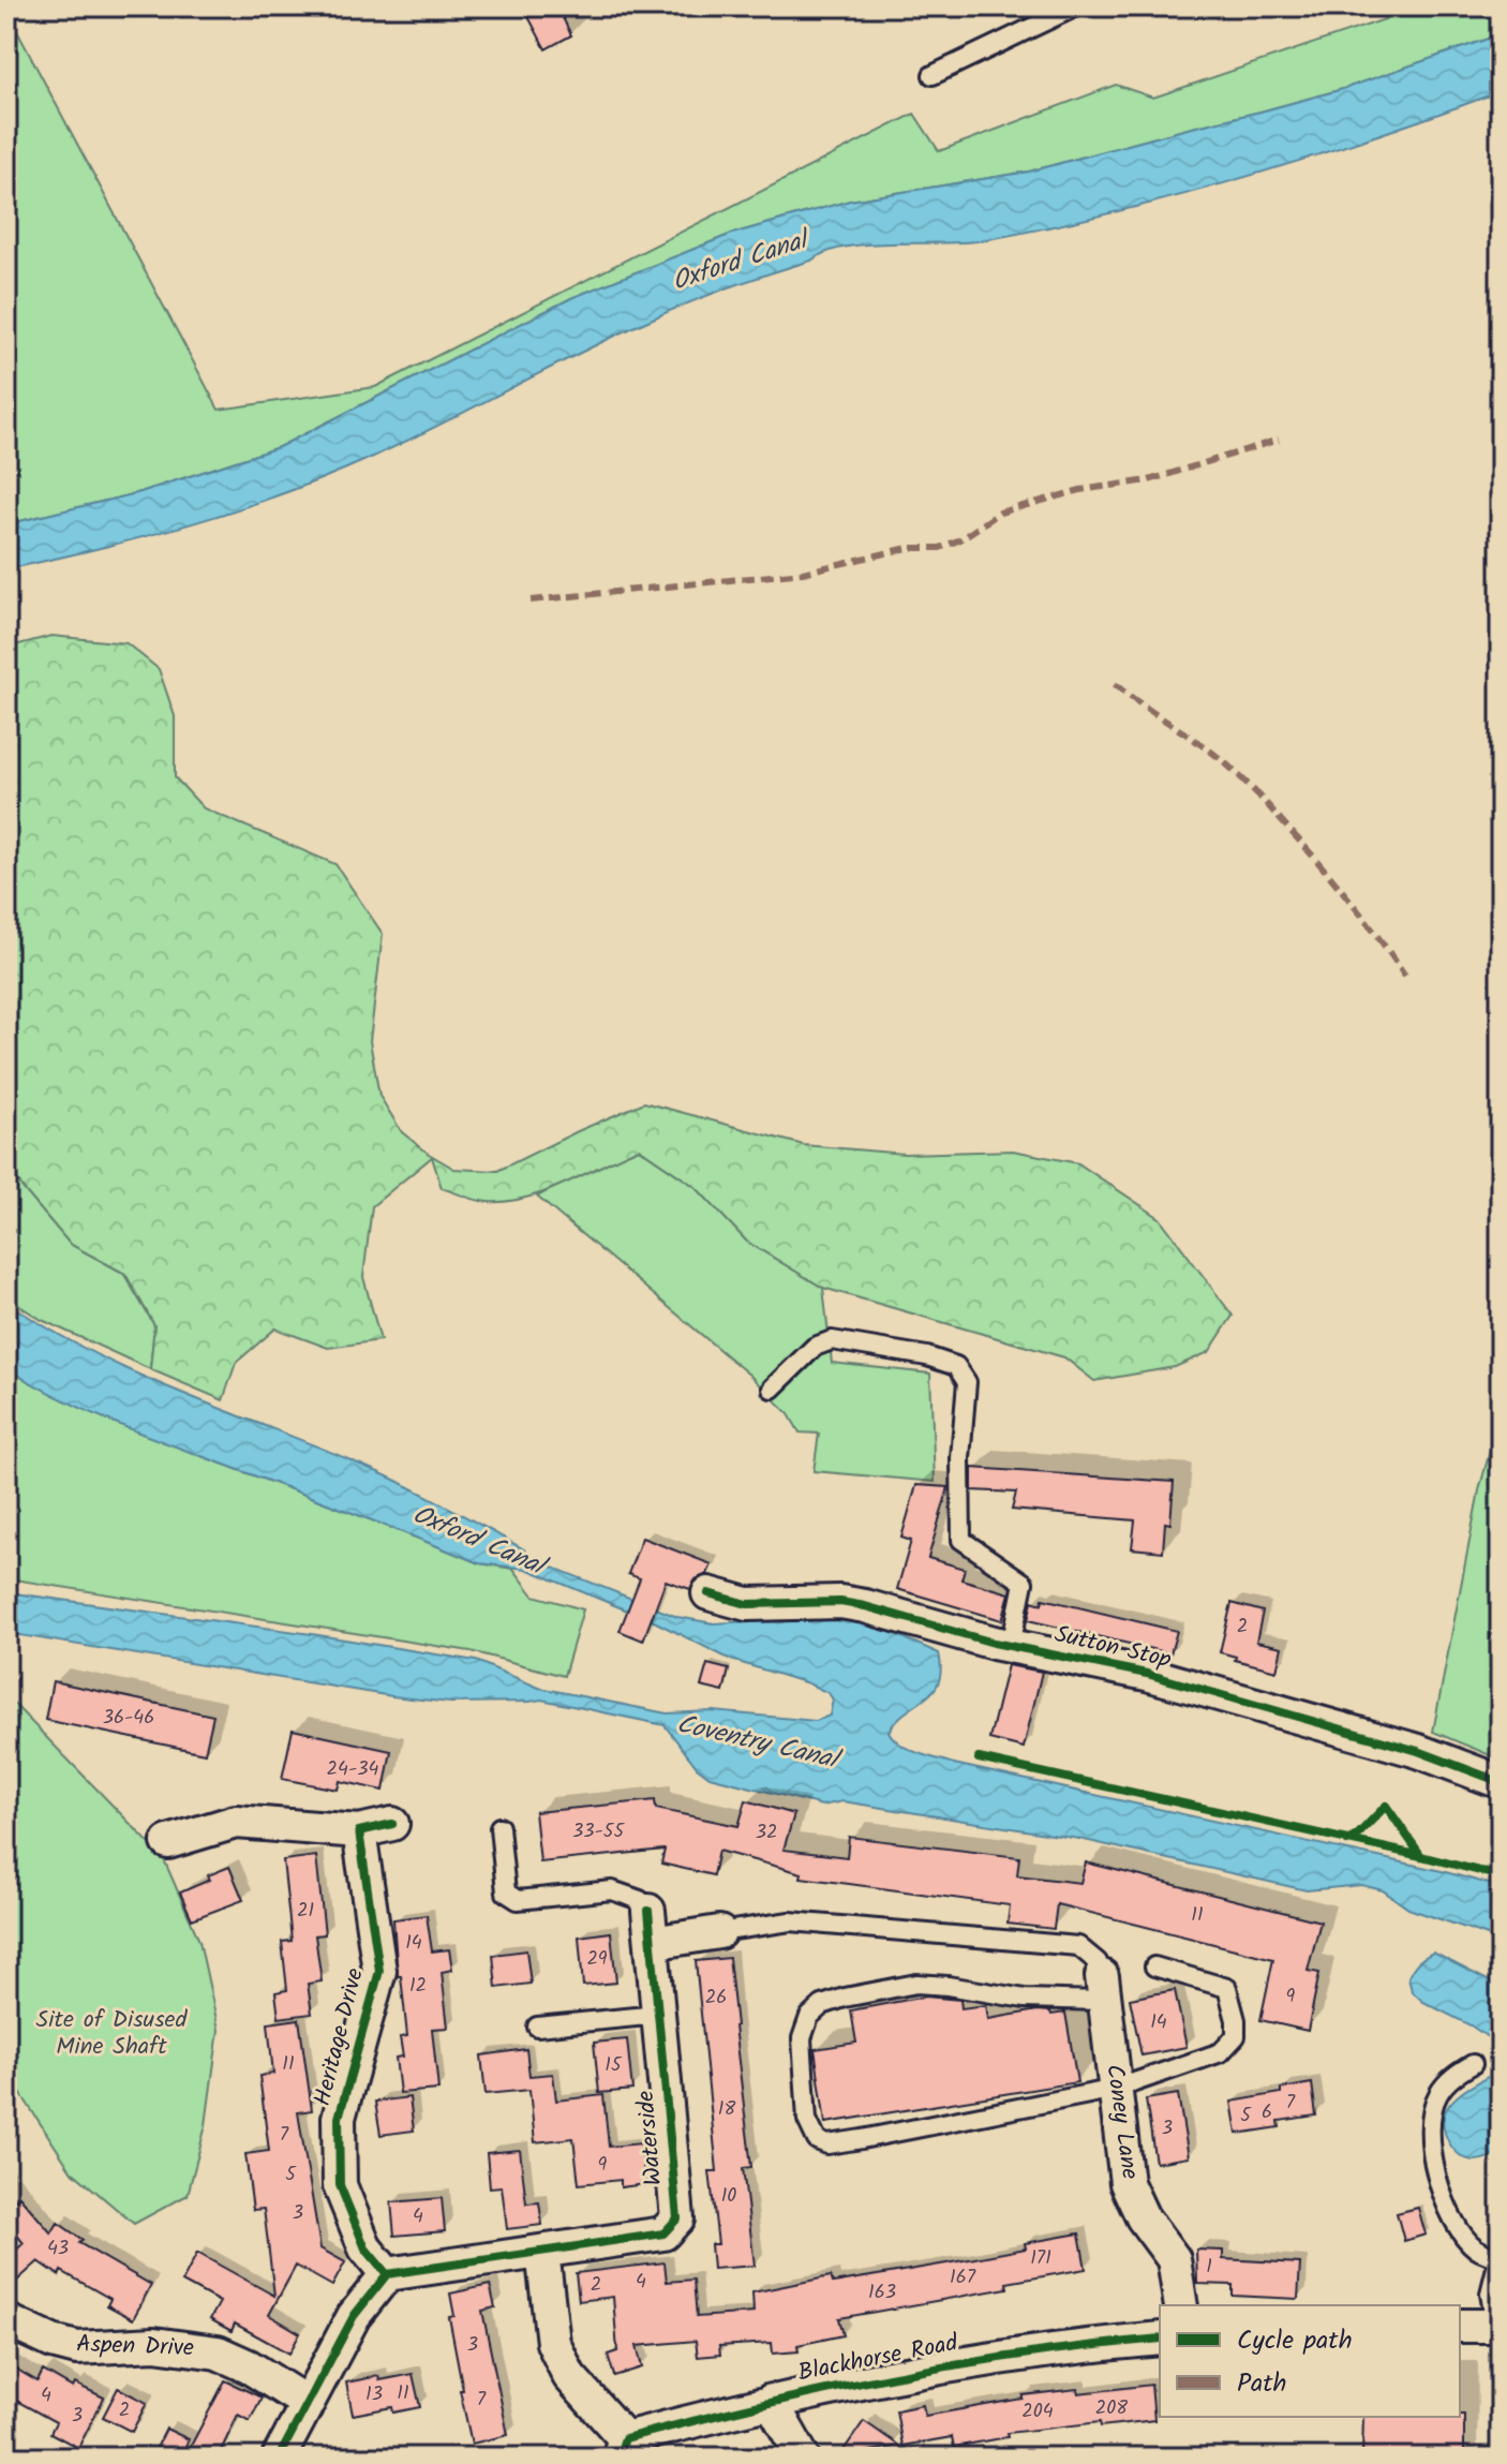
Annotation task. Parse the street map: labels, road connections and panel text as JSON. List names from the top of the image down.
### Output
{
  "streets": {
    "street": [
      "Sutton Stop",
      "Heritage Drive",
      "Coney Lane",
      "Waterside",
      "Aspen Drive",
      "Blackhorse Road"
    ]
  },
  "crossings": [
    ["Heritage Drive", "Waterside"]
  ],
  "water": ["Oxford Canal", "Coventry Canal"],
  "parks": ["Site of Disused Mine Shaft"],
  "house_numbers": [
    "2",
    "36-46",
    "24-34",
    "33-55",
    "32",
    "21",
    "11",
    "14",
    "29",
    "12",
    "9",
    "26",
    "14",
    "11",
    "15",
    "7",
    "18",
    "6",
    "5",
    "3",
    "7",
    "9",
    "5",
    "10",
    "3",
    "4",
    "43",
    "171",
    "1",
    "167",
    "4",
    "2",
    "163",
    "3",
    "11",
    "13",
    "4",
    "7",
    "208",
    "2",
    "204",
    "3"
  ],
  "legend": ["Cycle path", "Path"]
}
